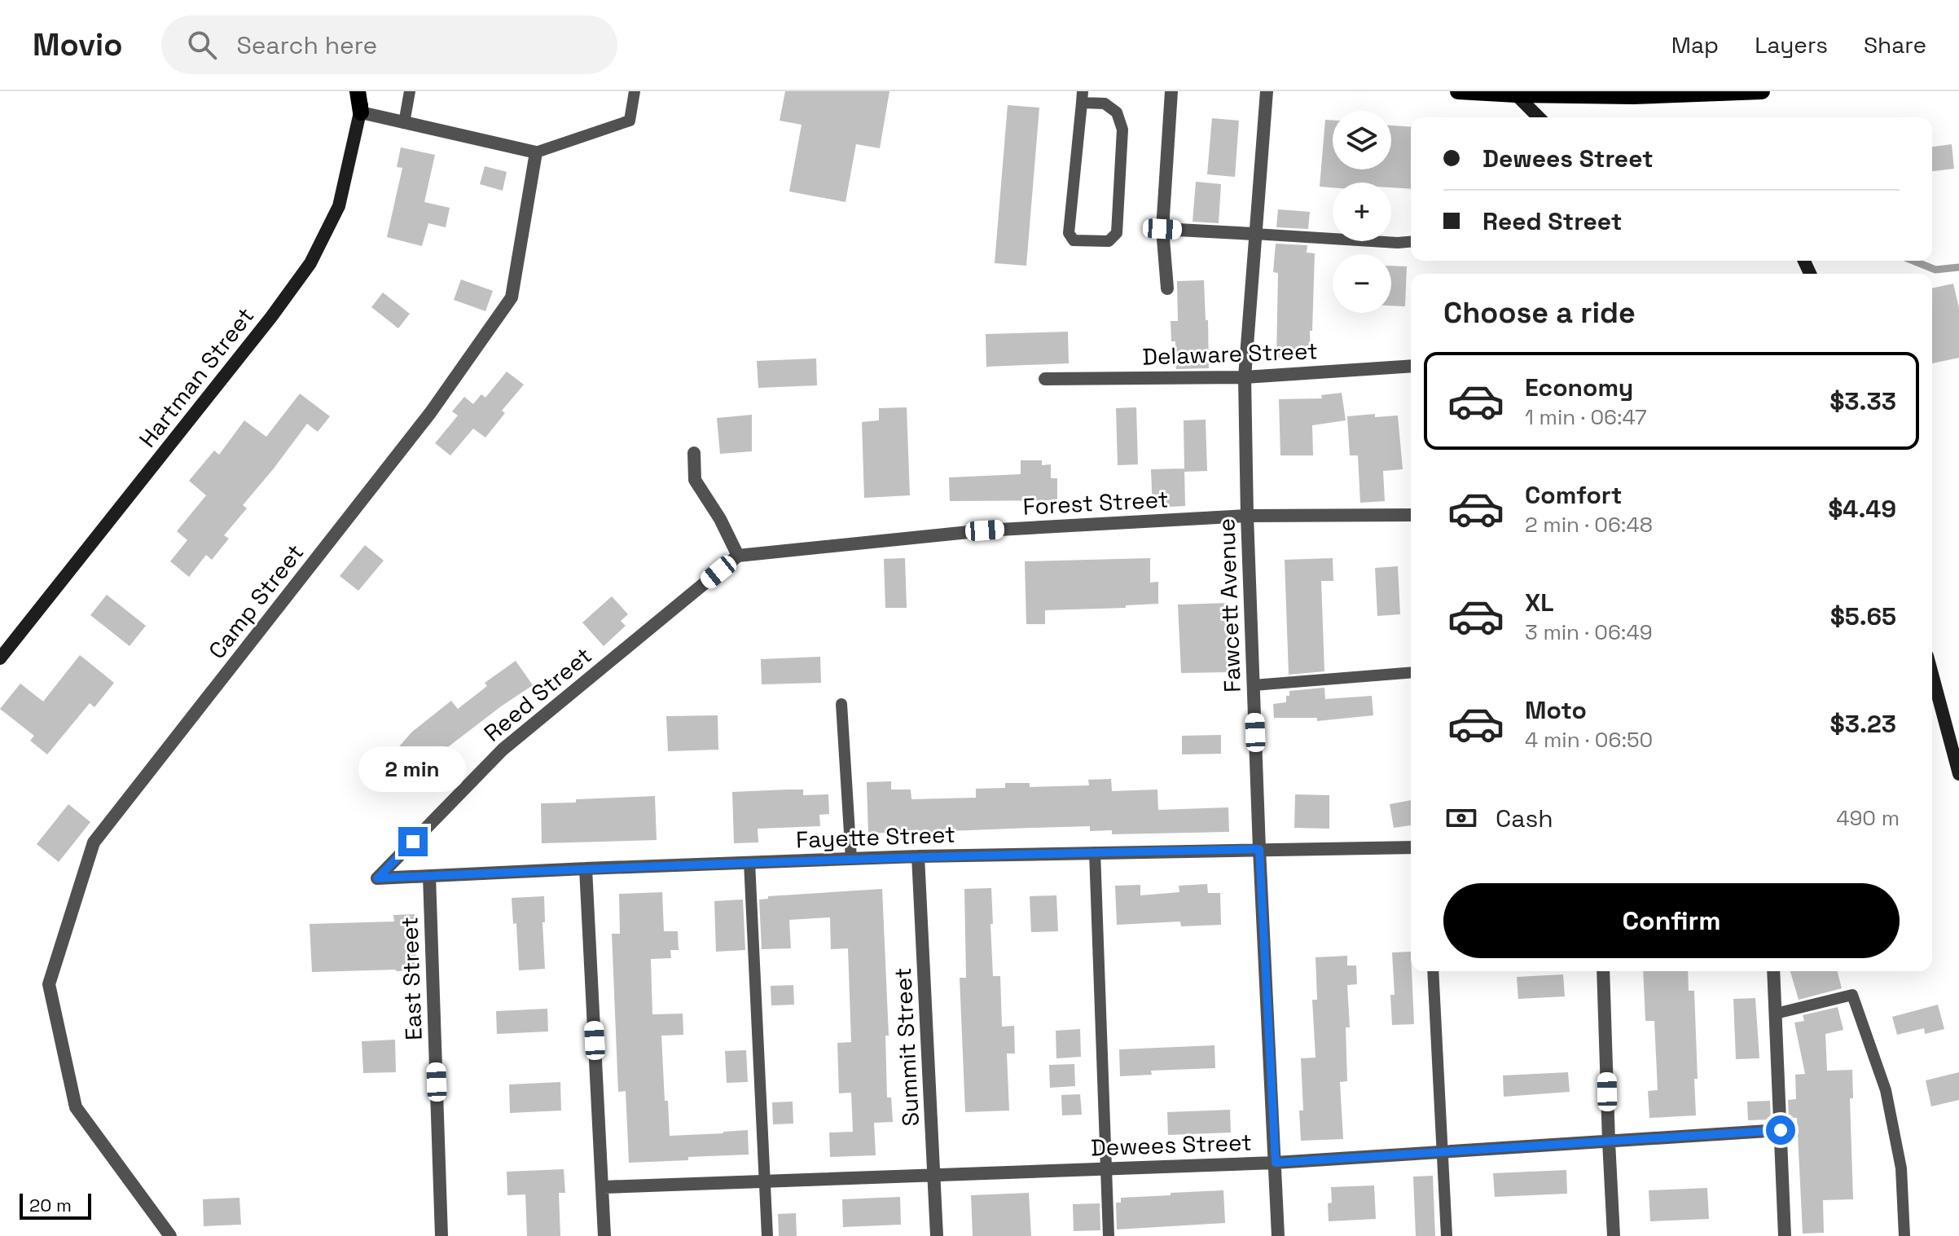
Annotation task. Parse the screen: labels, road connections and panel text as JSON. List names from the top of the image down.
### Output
{
  "streets": {
    "main road": ["Hartman Street"],
    "street": [
      "Delaware Street",
      "Forest Street",
      "Camp Street",
      "Fawcett Avenue",
      "Reed Street",
      "Fayette Street",
      "East Street",
      "Summit Street",
      "Dewees Street"
    ]
  },
  "crossings": [
    ["Delaware Street", "Fawcett Avenue"],
    ["Forest Street", "Fawcett Avenue"],
    ["Forest Street", "Reed Street"],
    ["Fawcett Avenue", "Fayette Street"],
    ["Fawcett Avenue", "Dewees Street"],
    ["Reed Street", "Fayette Street"],
    ["Fayette Street", "East Street"],
    ["Fayette Street", "Summit Street"],
    ["Summit Street", "Dewees Street"]
  ],
  "scale_bar": "20 m",
  "page": {
    "header": "Movio",
    "search": "Search here",
    "nav": ["Map", "Layers", "Share"],
    "map_buttons": ["+", "−"],
    "banner": ["Dewees Street", "Reed Street"],
    "heading": "Choose a ride",
    "list": [
      {
        "name": "Economy",
        "note": "1 min · 06:47",
        "value": "$3.33"
      },
      {
        "name": "Comfort",
        "note": "2 min · 06:48",
        "value": "$4.49"
      },
      {
        "name": "XL",
        "note": "3 min · 06:49",
        "value": "$5.65"
      },
      {
        "name": "Moto",
        "note": "4 min · 06:50",
        "value": "$3.23"
      }
    ],
    "bubble": "2 min",
    "pay": ["Cash", "490 m"],
    "buttons": "Confirm",
    "scale": "20 m"
  }
}
